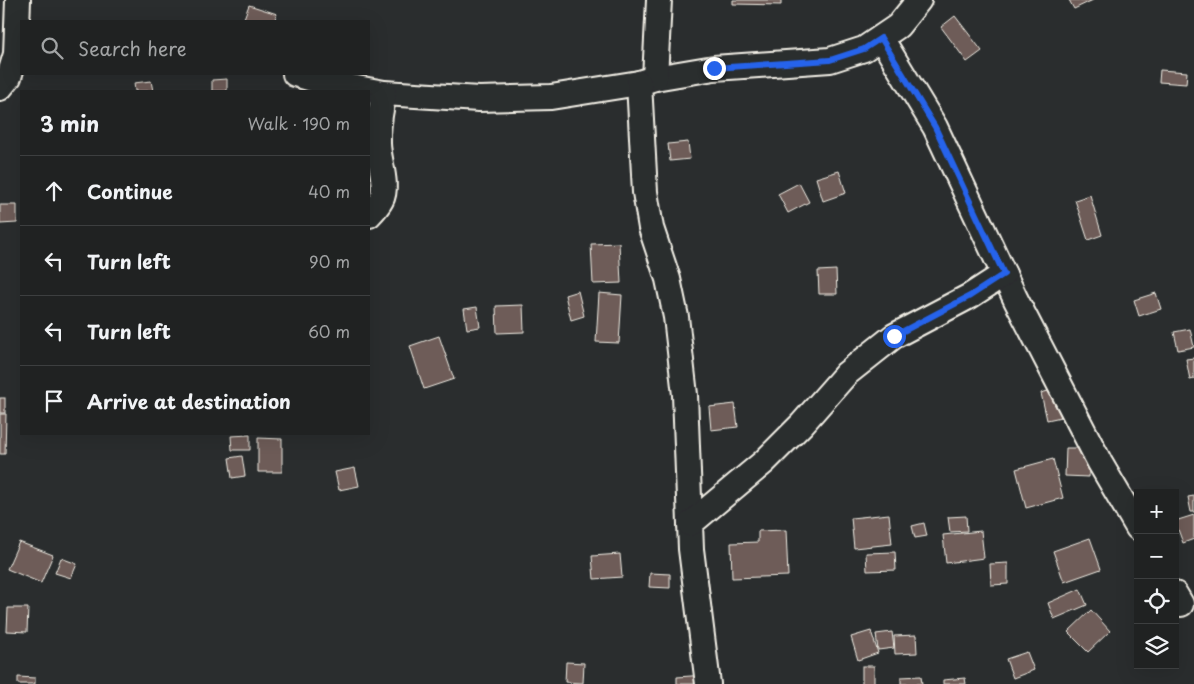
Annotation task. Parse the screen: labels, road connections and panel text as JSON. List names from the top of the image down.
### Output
{
  "page": {
    "search": "Search here",
    "heading": ["3 min", "Walk · 190 m"],
    "list": [
      ["Continue", "40 m"],
      ["Turn left", "90 m"],
      ["Turn left", "60 m"],
      "Arrive at destination"
    ],
    "map_buttons": ["+", "−"]
  }
}
